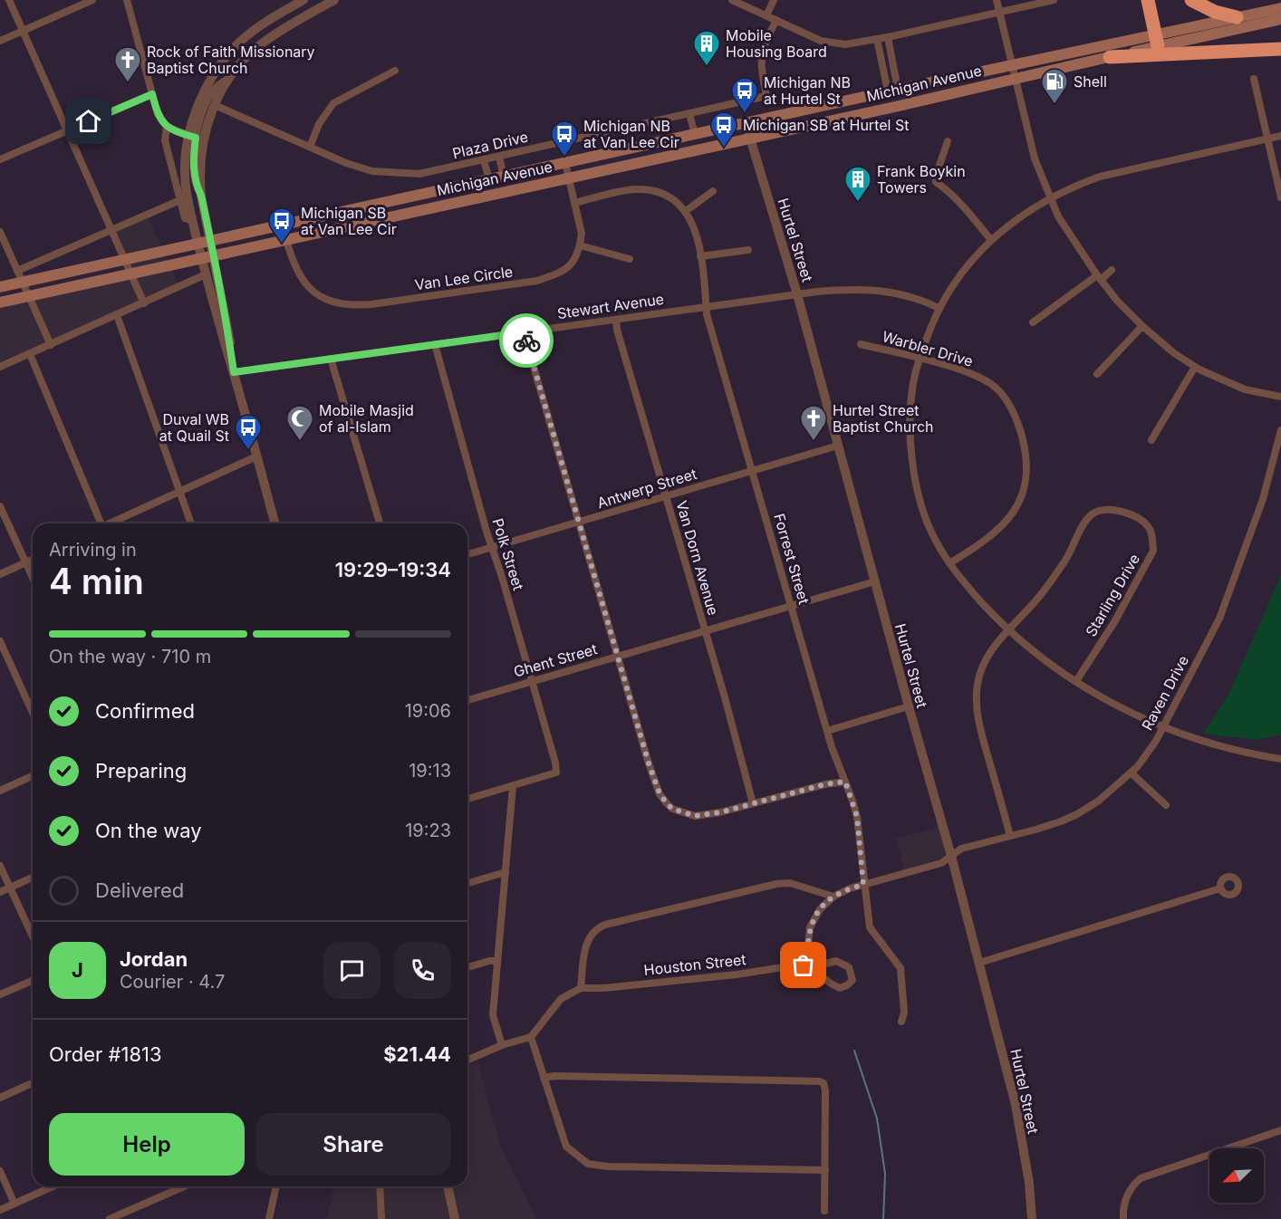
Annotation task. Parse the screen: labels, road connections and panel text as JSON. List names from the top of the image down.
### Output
{
  "streets": {
    "main road": ["Michigan Avenue"],
    "street": [
      "Plaza Drive",
      "Hurtel Street",
      "Van Lee Circle",
      "Stewart Avenue",
      "Warbler Drive",
      "Antwerp Street",
      "Polk Street",
      "Van Dorn Avenue",
      "Forrest Street",
      "Starling Drive",
      "Ghent Street",
      "Raven Drive",
      "Houston Street"
    ]
  },
  "crossings": [
    ["Michigan Avenue", "Hurtel Street"],
    ["Michigan Avenue", "Van Lee Circle"],
    ["Hurtel Street", "Stewart Avenue"],
    ["Hurtel Street", "Antwerp Street"],
    ["Hurtel Street", "Ghent Street"],
    ["Hurtel Street", "Raven Drive"],
    ["Stewart Avenue", "Polk Street"],
    ["Stewart Avenue", "Van Dorn Avenue"],
    ["Stewart Avenue", "Forrest Street"],
    ["Antwerp Street", "Polk Street"],
    ["Antwerp Street", "Van Dorn Avenue"],
    ["Antwerp Street", "Forrest Street"],
    ["Polk Street", "Ghent Street"],
    ["Van Dorn Avenue", "Ghent Street"],
    ["Forrest Street", "Ghent Street"]
  ],
  "places": {
    "building": ["Mobile Housing Board", "Frank Boykin Towers"],
    "church": ["Rock of Faith Missionary Baptist Church", "Hurtel Street Baptist Church"],
    "fuel station": ["Shell"],
    "bus stop": [
      "Michigan NB at Hurtel St",
      "Michigan SB at Hurtel St",
      "Michigan NB at Van Lee Cir",
      "Michigan SB at Van Lee Cir",
      "Duval WB at Quail St"
    ],
    "mosque": ["Mobile Masjid of al-Islam"]
  },
  "north": "bottom left",
  "page": {
    "heading": ["4 min", "Arriving in", "19:29–19:34"],
    "panel": [
      "Jordan",
      "Courier · 4.7",
      "Order #1813",
      "$21.44"
    ],
    "bar": "On the way · 710 m",
    "list": [
      ["Confirmed", "19:06"],
      ["Preparing", "19:13"],
      ["On the way", "19:23"],
      "Delivered"
    ],
    "round": "J",
    "buttons": ["Help", "Share"]
  }
}
